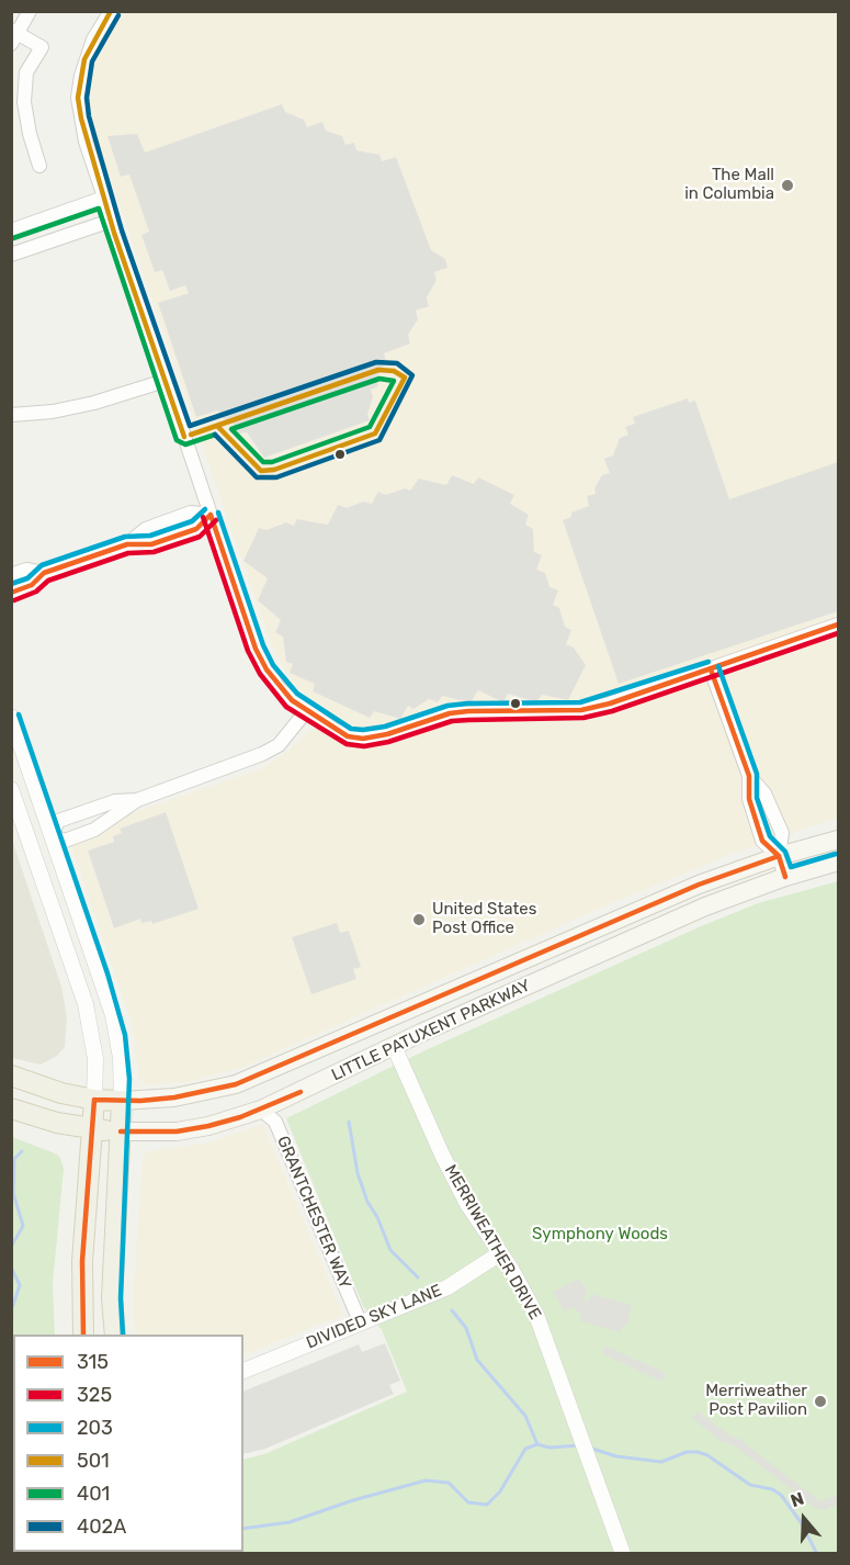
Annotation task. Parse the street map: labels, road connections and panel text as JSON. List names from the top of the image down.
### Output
{
  "streets": {
    "main road": ["LITTLE PATUXENT PARKWAY"],
    "street": ["GRANTCHESTER WAY", "MERRIWEATHER DRIVE", "DIVIDED SKY LANE"]
  },
  "crossings": [
    ["LITTLE PATUXENT PARKWAY", "GRANTCHESTER WAY"],
    ["LITTLE PATUXENT PARKWAY", "MERRIWEATHER DRIVE"],
    ["GRANTCHESTER WAY", "DIVIDED SKY LANE"],
    ["MERRIWEATHER DRIVE", "DIVIDED SKY LANE"]
  ],
  "parks": ["Symphony Woods"],
  "places": ["The Mall in Columbia", "United States Post Office", "Merriweather Post Pavilion"],
  "lines": [
    "transit line 501",
    "transit line 402A",
    "transit line 401",
    "transit line 203",
    "transit line 315",
    "transit line 325"
  ],
  "legend": [
    "315",
    "325",
    "203",
    "501",
    "401",
    "402A"
  ],
  "north": "top"
}
